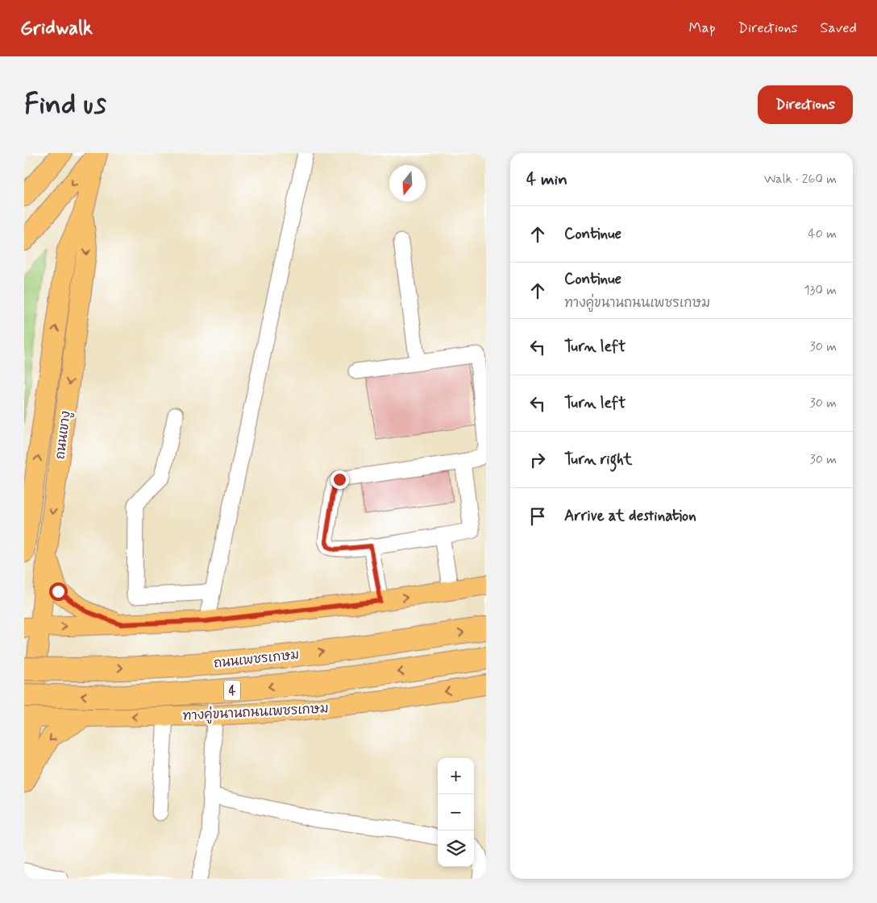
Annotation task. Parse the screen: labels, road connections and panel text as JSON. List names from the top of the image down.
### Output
{
  "streets": {
    "highway": ["ถนนเพชรเกษม", "4"],
    "main road": ["ถนนเขางู", "ทางคู่ขนานถนนเพชรเกษม"]
  },
  "crossings": [
    ["ถนนเขางู", "ทางคู่ขนานถนนเพชรเกษม"]
  ],
  "north": "bottom",
  "page": {
    "header": "Gridwalk",
    "nav": ["Map", "Directions", "Saved"],
    "buttons": "Directions",
    "title": "Find us",
    "heading": ["4 min", "Walk · 260 m"],
    "list": [
      ["Continue", "40 m"],
      ["Continue", "ทางคู่ขนานถนนเพชรเกษม", "130 m"],
      ["Turn left", "30 m"],
      ["Turn left", "30 m"],
      ["Turn right", "30 m"],
      "Arrive at destination"
    ],
    "map_buttons": ["+", "−"]
  }
}
